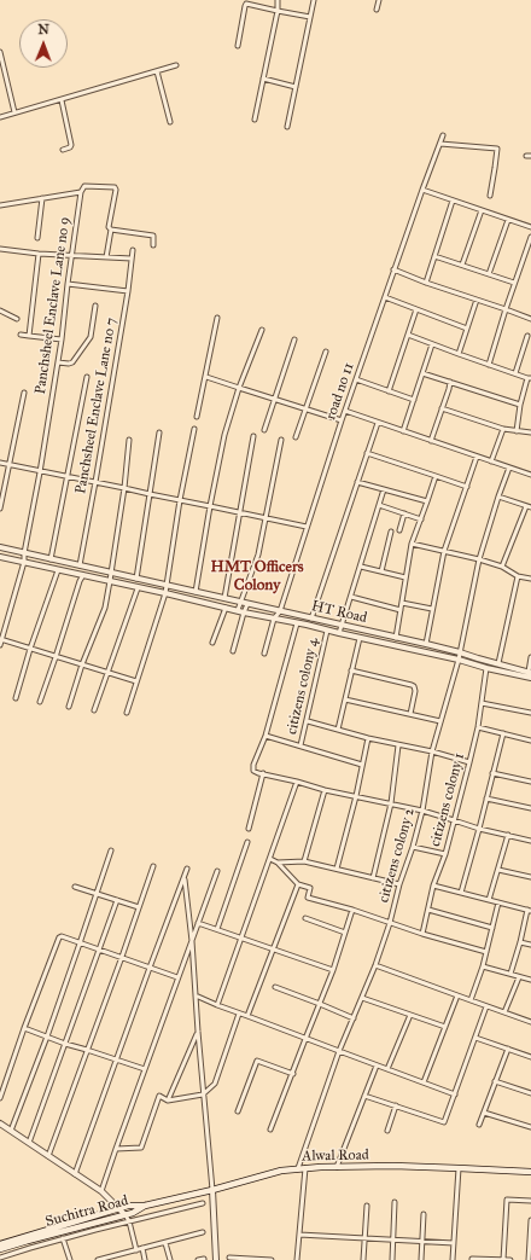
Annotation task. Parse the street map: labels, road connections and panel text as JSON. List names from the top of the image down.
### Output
{
  "streets": {
    "main road": ["Alwal Road", "Suchitra Road"],
    "street": [
      "Panchsheel Enclave Lane no 9",
      "road no 11",
      "Panchsheel Enclave Lane no 7",
      "HT Road",
      "citizens colony 4",
      "citizens colony 1",
      "citizens colony 2"
    ]
  },
  "crossings": [
    ["Panchsheel Enclave Lane no 9", "HT Road"],
    ["road no 11", "HT Road"],
    ["Panchsheel Enclave Lane no 7", "HT Road"],
    ["HT Road", "citizens colony 4"],
    ["HT Road", "citizens colony 1"],
    ["HT Road", "citizens colony 2"],
    ["citizens colony 2", "Alwal Road"],
    ["Alwal Road", "Suchitra Road"]
  ],
  "districts": ["HMT Officers Colony"],
  "north": "top"
}
